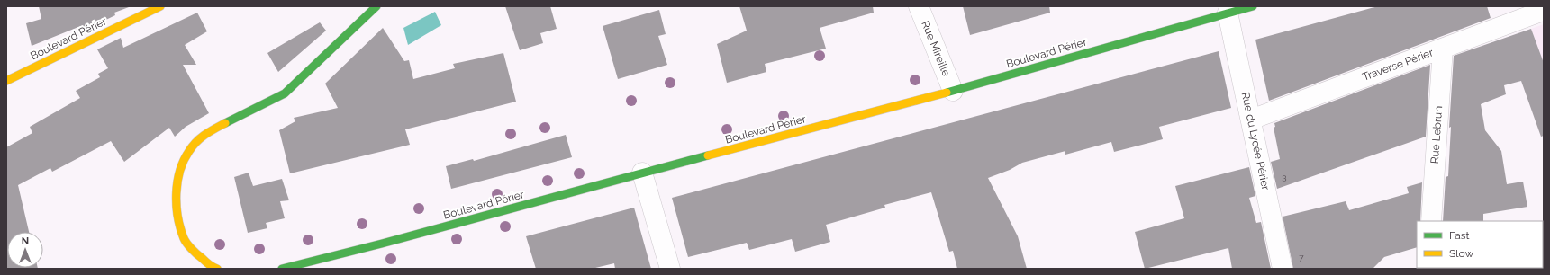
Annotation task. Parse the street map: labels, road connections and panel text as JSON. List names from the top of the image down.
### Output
{
  "streets": {
    "street": [
      "Boulevard Périer",
      "Rue Mireille",
      "Traverse Périer",
      "Rue Lebrun",
      "Rue du Lycée Périer"
    ]
  },
  "crossings": [
    ["Boulevard Périer", "Rue Mireille"],
    ["Boulevard Périer", "Rue du Lycée Périer"],
    ["Traverse Périer", "Rue Lebrun"],
    ["Traverse Périer", "Rue du Lycée Périer"]
  ],
  "house_numbers": ["3", "7"],
  "legend": ["Fast", "Slow"],
  "north": "top"
}
